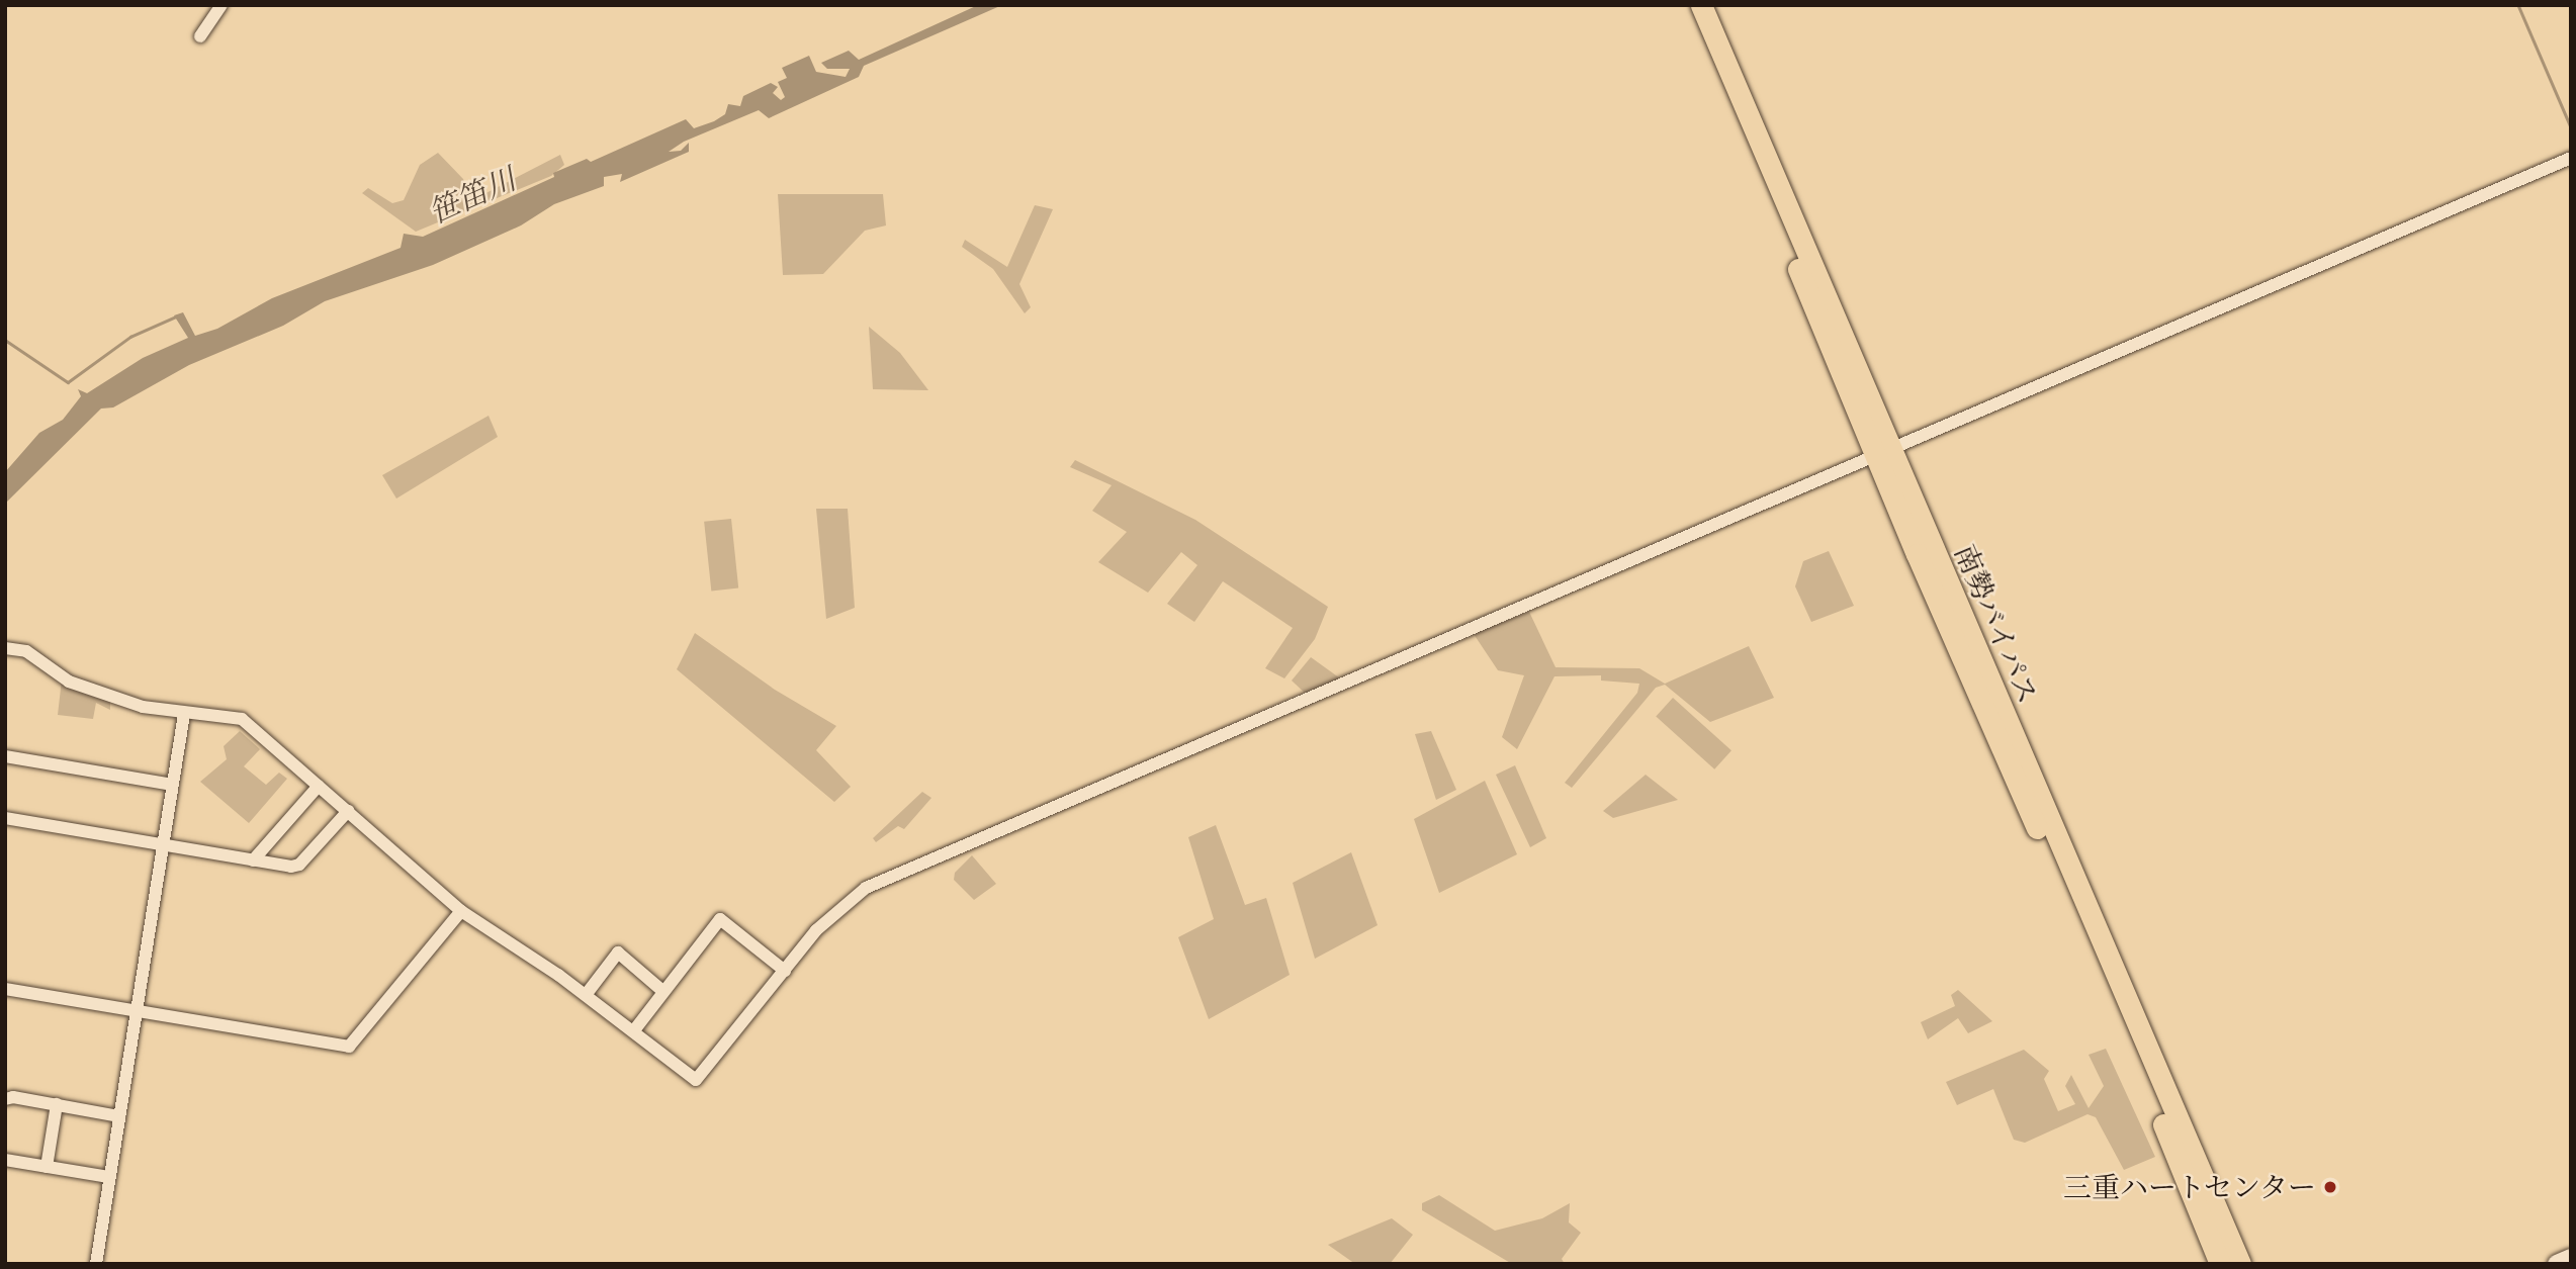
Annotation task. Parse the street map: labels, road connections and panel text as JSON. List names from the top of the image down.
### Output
{
  "streets": {
    "highway": ["南勢バイパス"]
  },
  "water": ["笹笛川"],
  "places": ["三重ハートセンター"]
}
